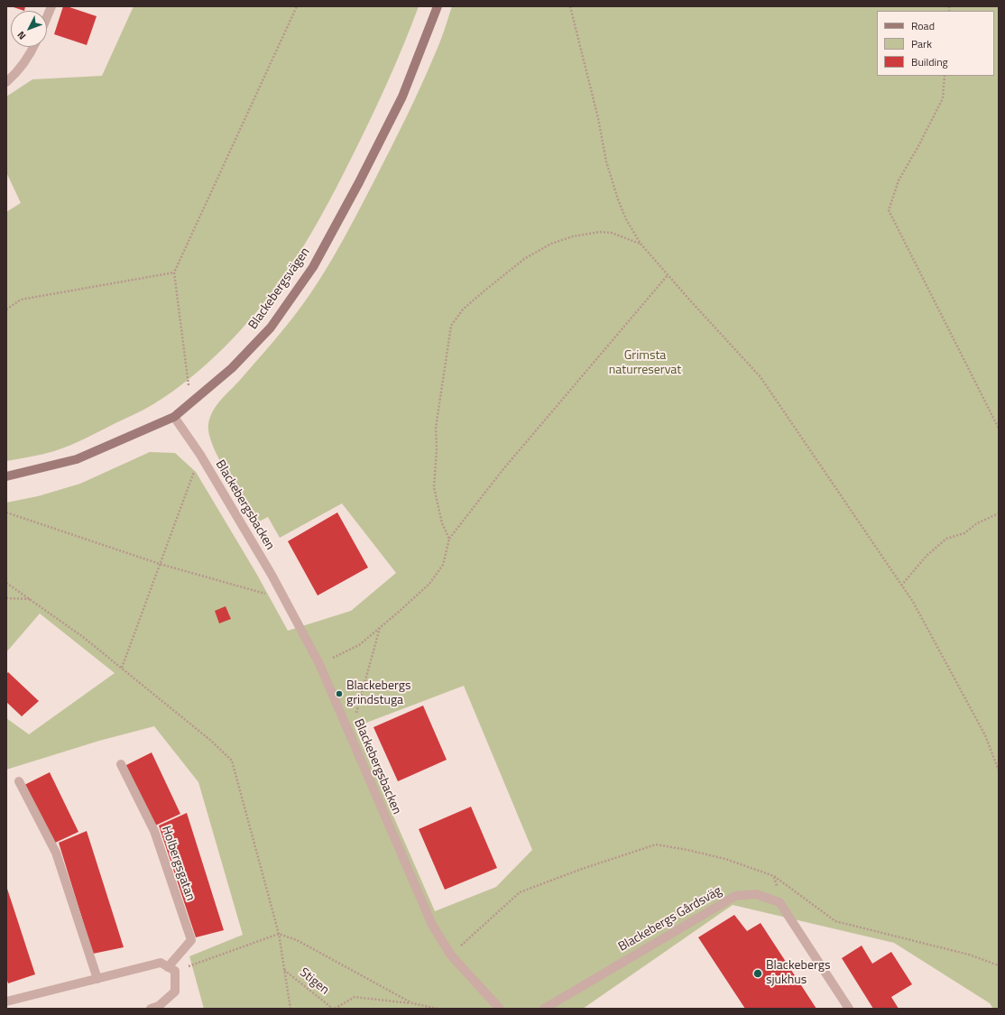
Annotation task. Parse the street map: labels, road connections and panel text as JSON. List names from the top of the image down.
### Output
{
  "streets": {
    "street": [
      "Blackebergsvägen",
      "Blackebergsbacken",
      "Holbergsgatan",
      "Blackebergs Gårdsväg"
    ],
    "path": ["Stigen"]
  },
  "crossings": [
    ["Blackebergsvägen", "Blackebergsbacken"]
  ],
  "parks": ["Grimsta naturreservat"],
  "places": ["Blackebergs grindstuga", "Blackebergs sjukhus"],
  "legend": ["Road", "Park", "Building"],
  "north": "bottom left"
}
